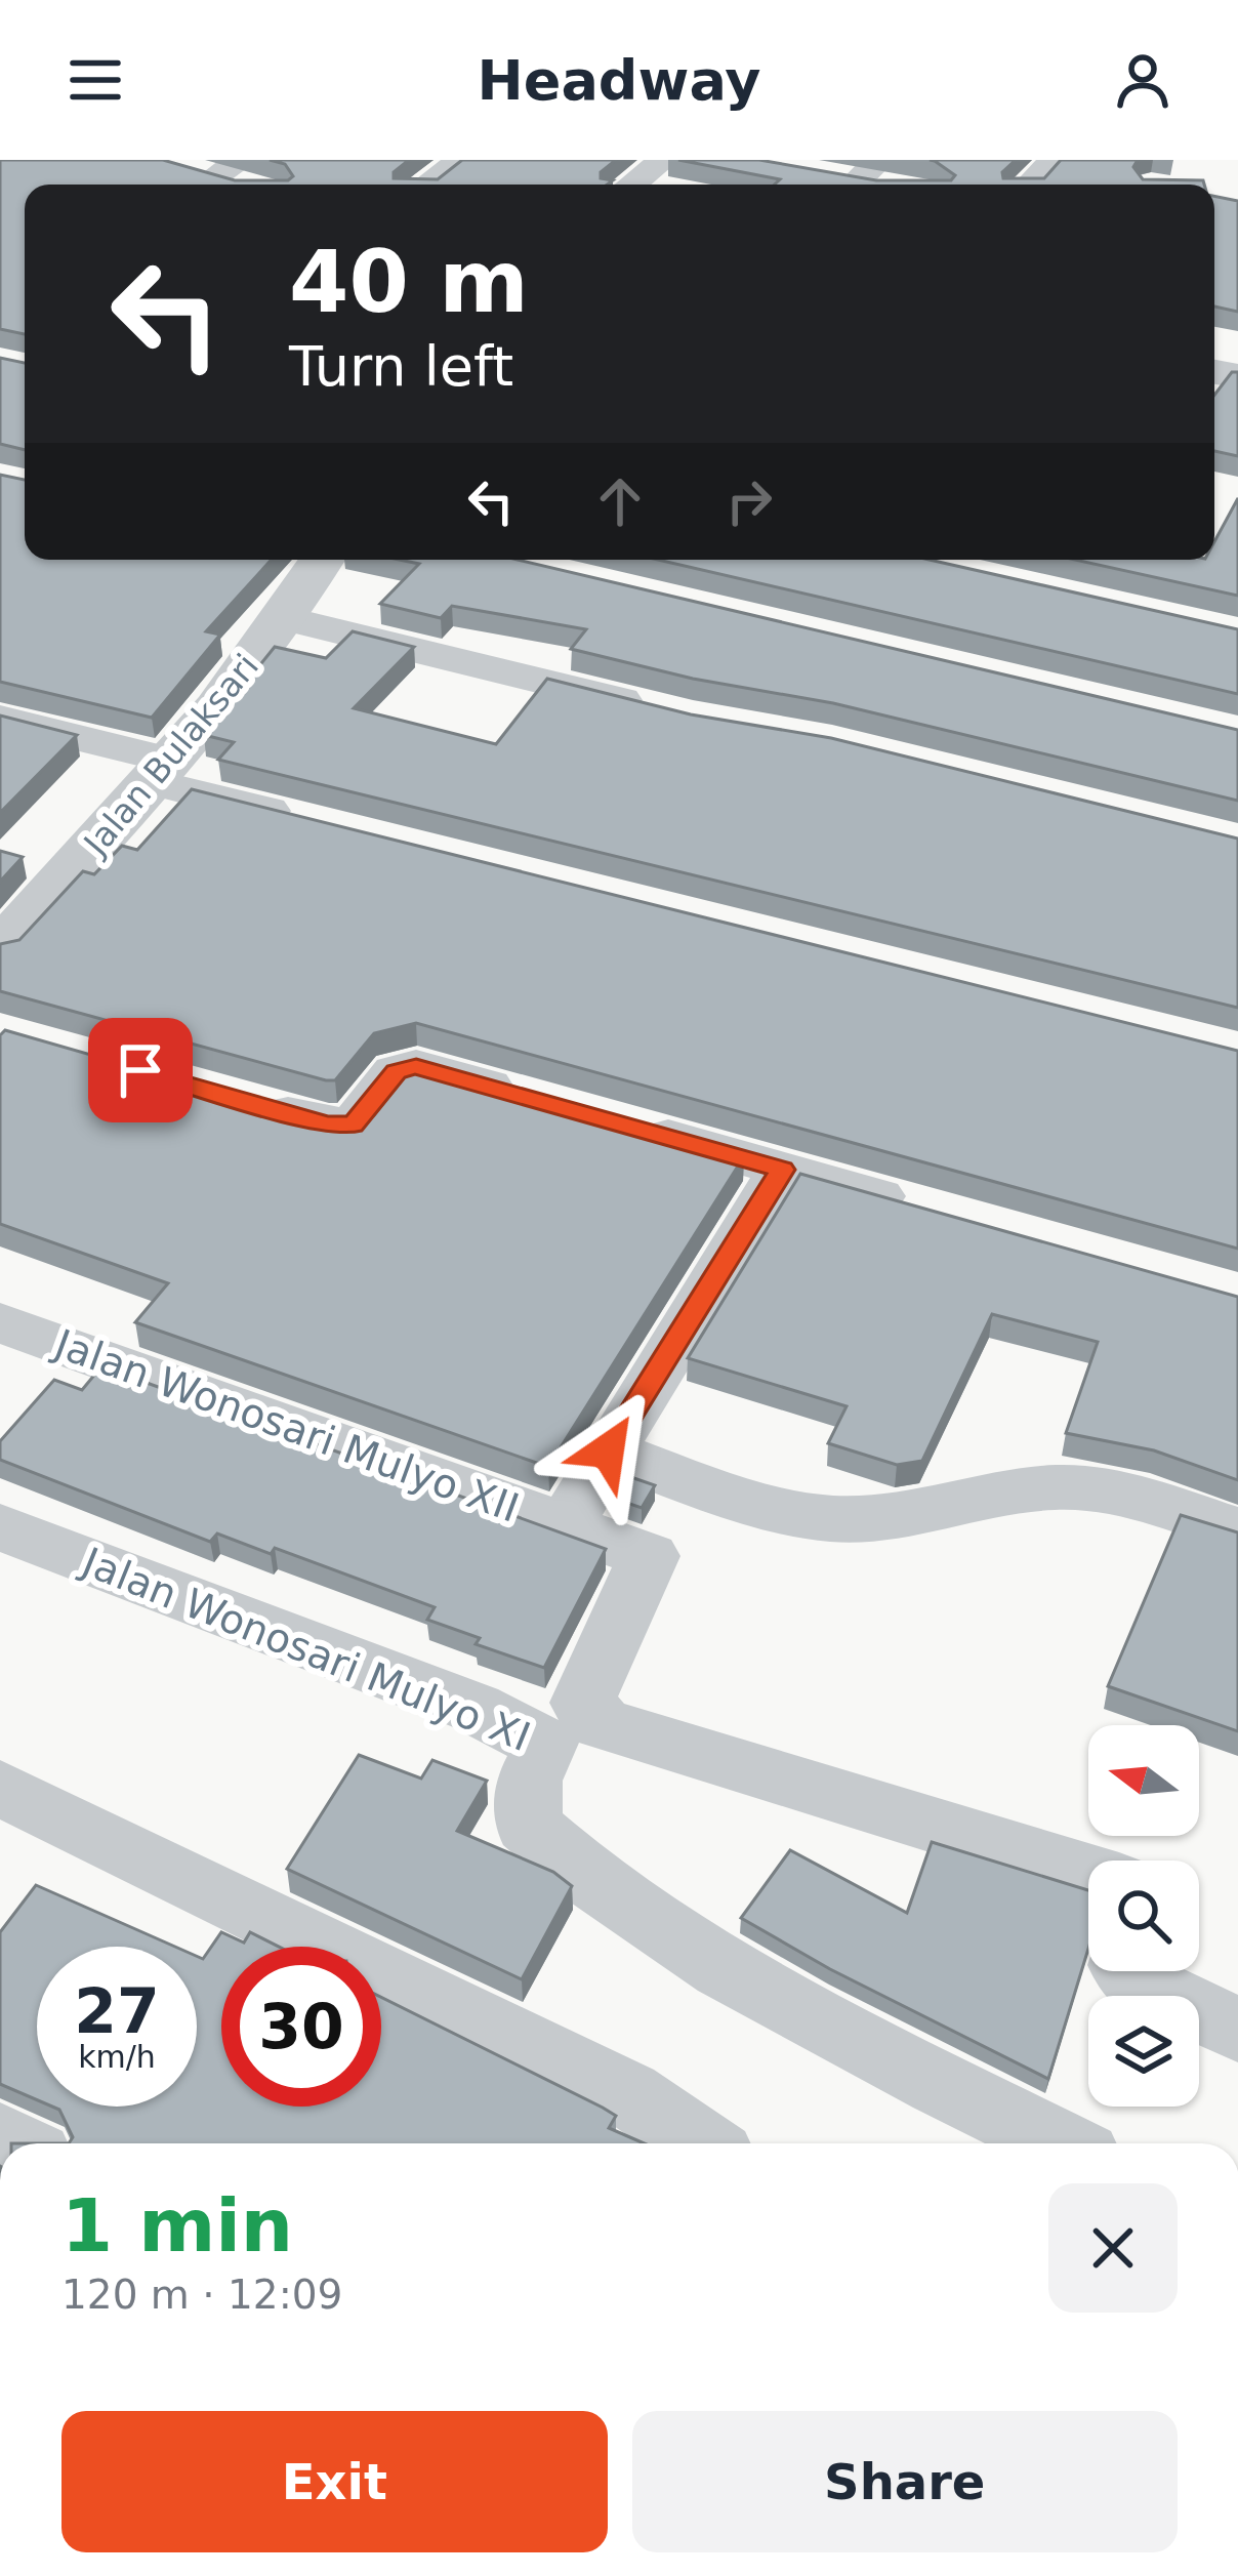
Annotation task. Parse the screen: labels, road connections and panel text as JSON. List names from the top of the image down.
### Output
{
  "streets": {
    "street": ["Jalan Bulaksari", "Jalan Wonosari Mulyo XII", "Jalan Wonosari Mulyo XI"]
  },
  "crossings": [
    ["Jalan Wonosari Mulyo XII", "Jalan Wonosari Mulyo XI"]
  ],
  "north": "left",
  "page": {
    "header": "Headway",
    "turn": ["40 m", "Turn left"],
    "speed": "27 km/h",
    "limit": "30",
    "heading": ["1 min", "120 m · 12:09"],
    "buttons": ["Exit", "Share"]
  }
}
